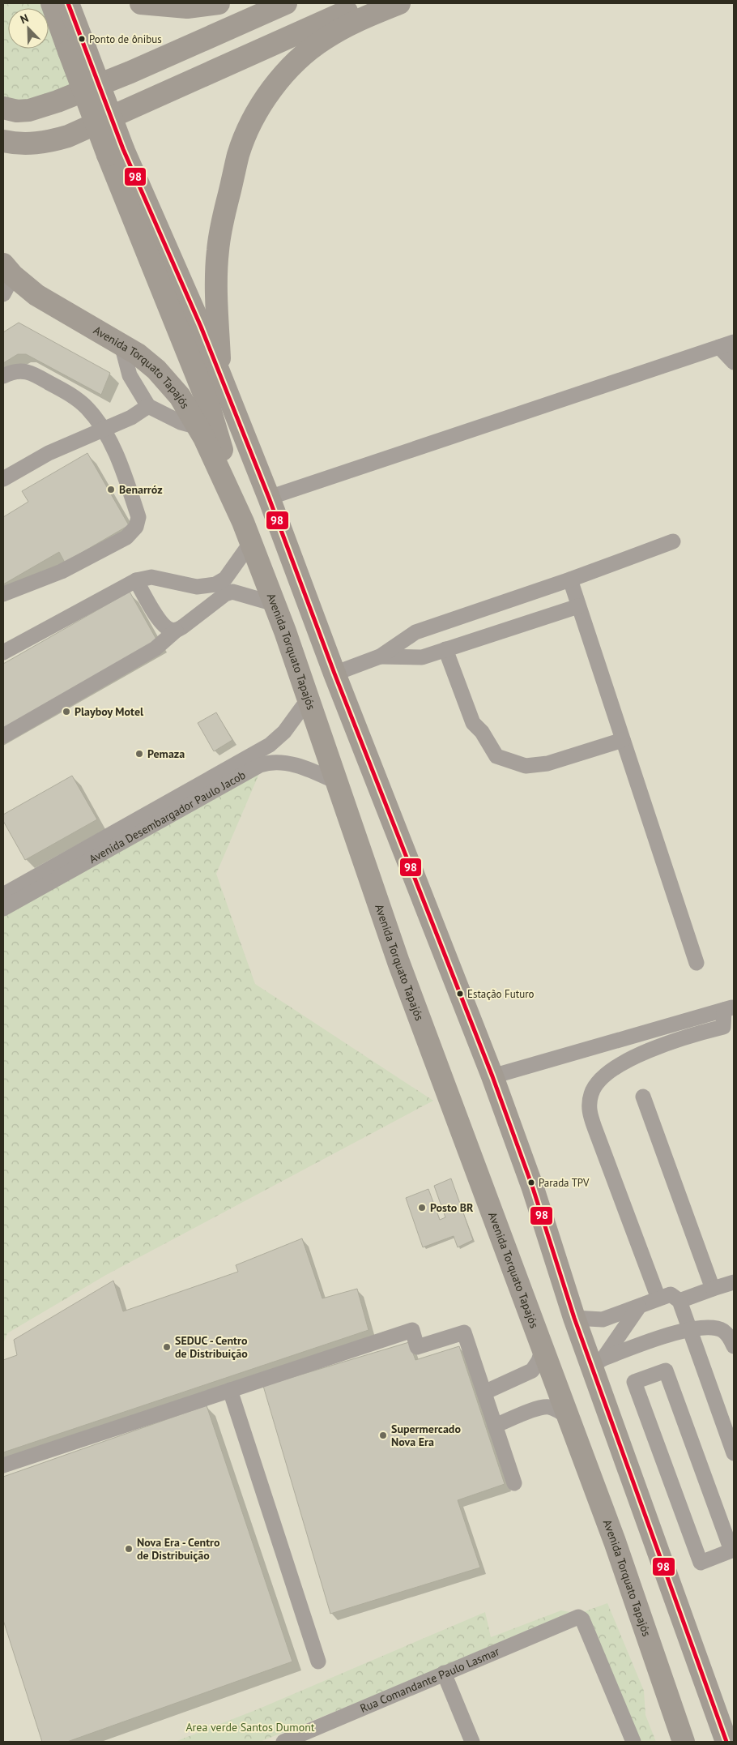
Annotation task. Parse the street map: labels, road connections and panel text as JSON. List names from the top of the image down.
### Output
{
  "streets": {
    "highway": ["Avenida Torquato Tapajós"],
    "street": ["Avenida Desembargador Paulo Jacob", "Rua Comandante Paulo Lasmar"]
  },
  "crossings": [
    ["Avenida Torquato Tapajós", "Avenida Desembargador Paulo Jacob"]
  ],
  "parks": ["Area verde Santos Dumont"],
  "places": [
    "Ponto de ônibus",
    "Benarróz",
    "Playboy Motel",
    "Pemaza",
    "Estação Futuro",
    "Parada TPV",
    "Posto BR",
    "SEDUC - Centro de Distribuição",
    "Supermercado Nova Era",
    "Nova Era - Centro de Distribuição"
  ],
  "lines": ["transit line 98"],
  "north": "top left"
}
